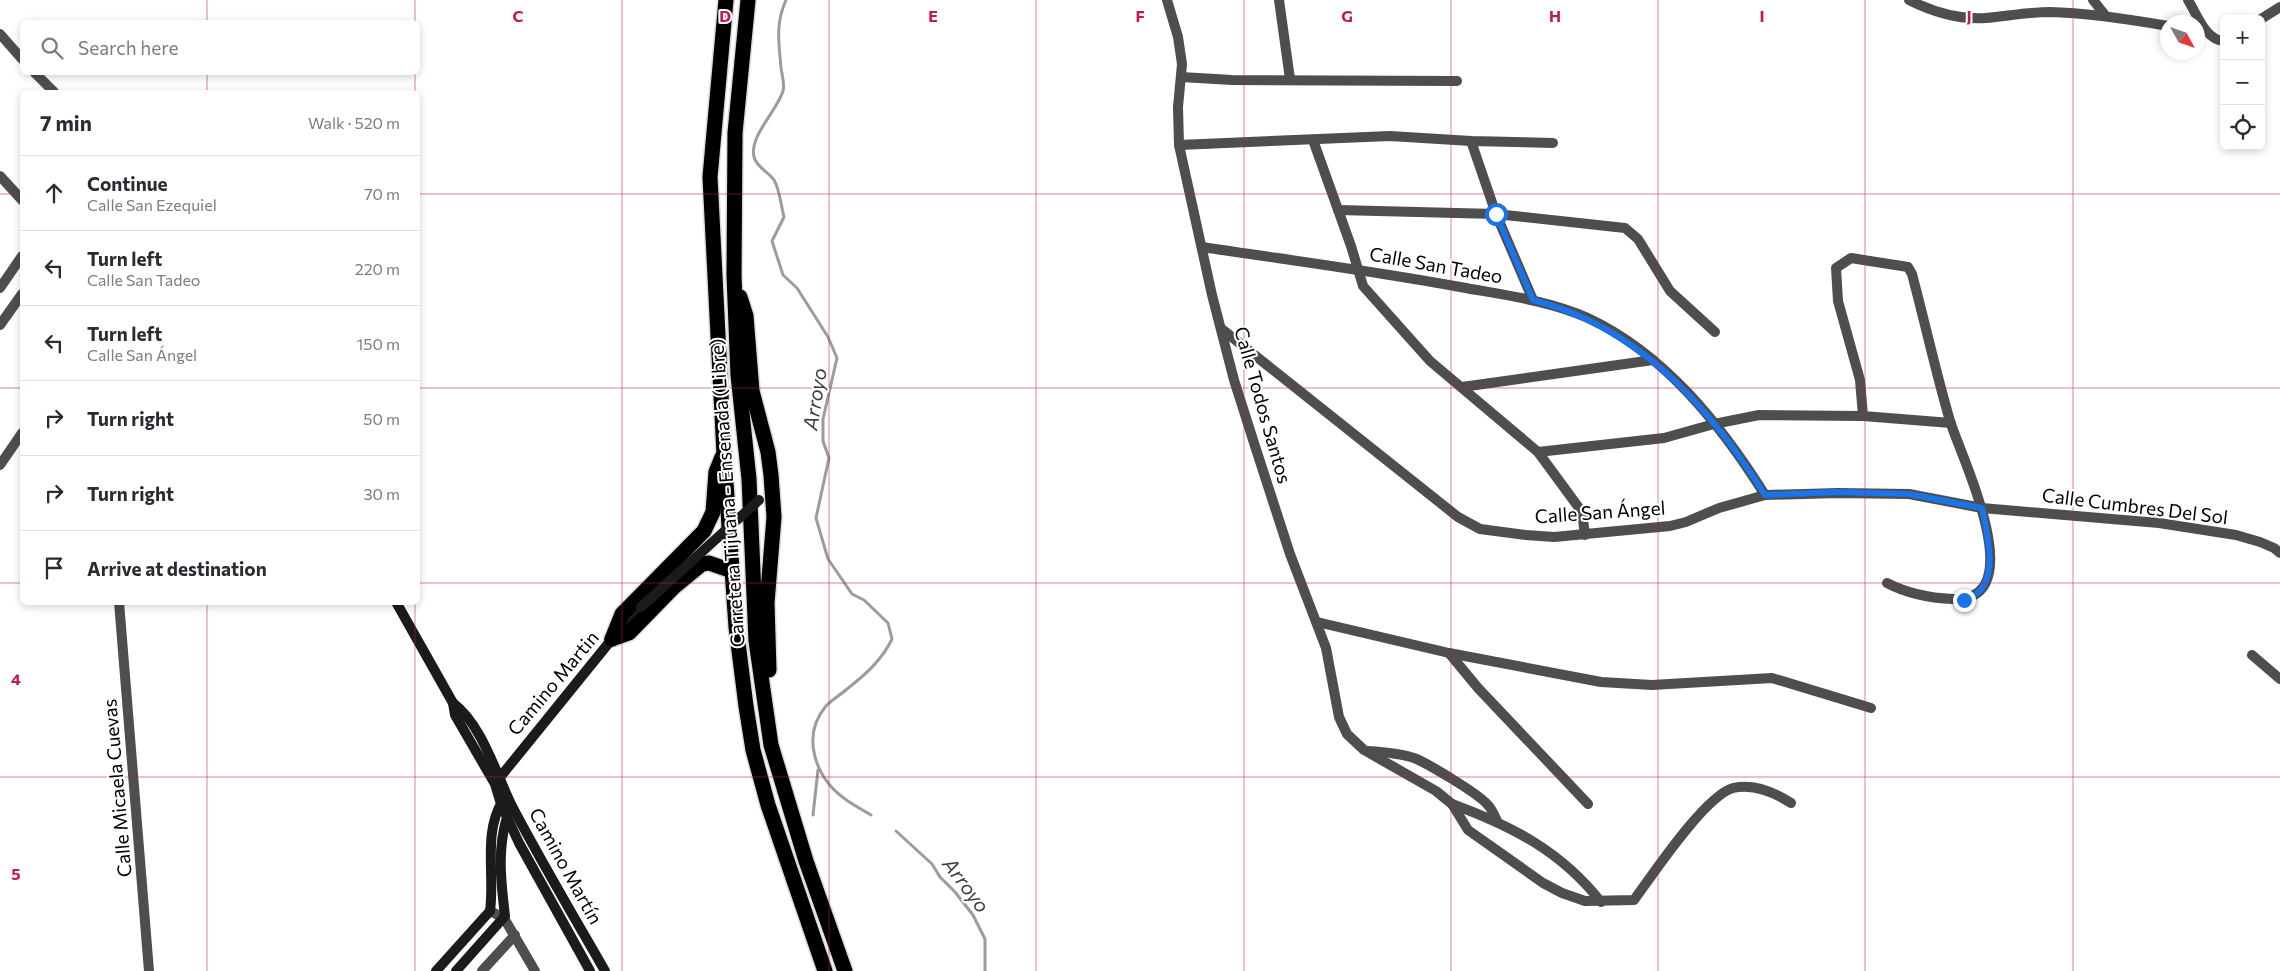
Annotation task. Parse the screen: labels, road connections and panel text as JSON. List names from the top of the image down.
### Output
{
  "streets": {
    "highway": ["Carretera Tijuana - Ensenada (Libre)"],
    "street": [
      "Calle San Tadeo",
      "Calle Todos Santos",
      "Calle Cumbres Del Sol",
      "Calle San Ángel",
      "Camino Martin",
      "Calle Micaela Cuevas",
      "Camino Martín"
    ]
  },
  "crossings": [
    ["Calle San Tadeo", "Calle Todos Santos"],
    ["Calle San Tadeo", "Calle San Ángel"],
    ["Calle Todos Santos", "Calle San Ángel"],
    ["Calle Cumbres Del Sol", "Calle San Ángel"],
    ["Camino Martin", "Camino Martín"]
  ],
  "water": ["Arroyo"],
  "north": "bottom right",
  "page": {
    "map_buttons": ["+", "−"],
    "search": "Search here",
    "heading": ["7 min", "Walk · 520 m"],
    "list": [
      ["Continue", "Calle San Ezequiel", "70 m"],
      ["Turn left", "Calle San Tadeo", "220 m"],
      ["Turn left", "Calle San Ángel", "150 m"],
      ["Turn right", "50 m"],
      ["Turn right", "30 m"],
      "Arrive at destination"
    ]
  },
  "grid": {
    "columns": [
      "C",
      "D",
      "E",
      "F",
      "G",
      "H",
      "I",
      "J"
    ],
    "rows": ["4", "5"]
  }
}
